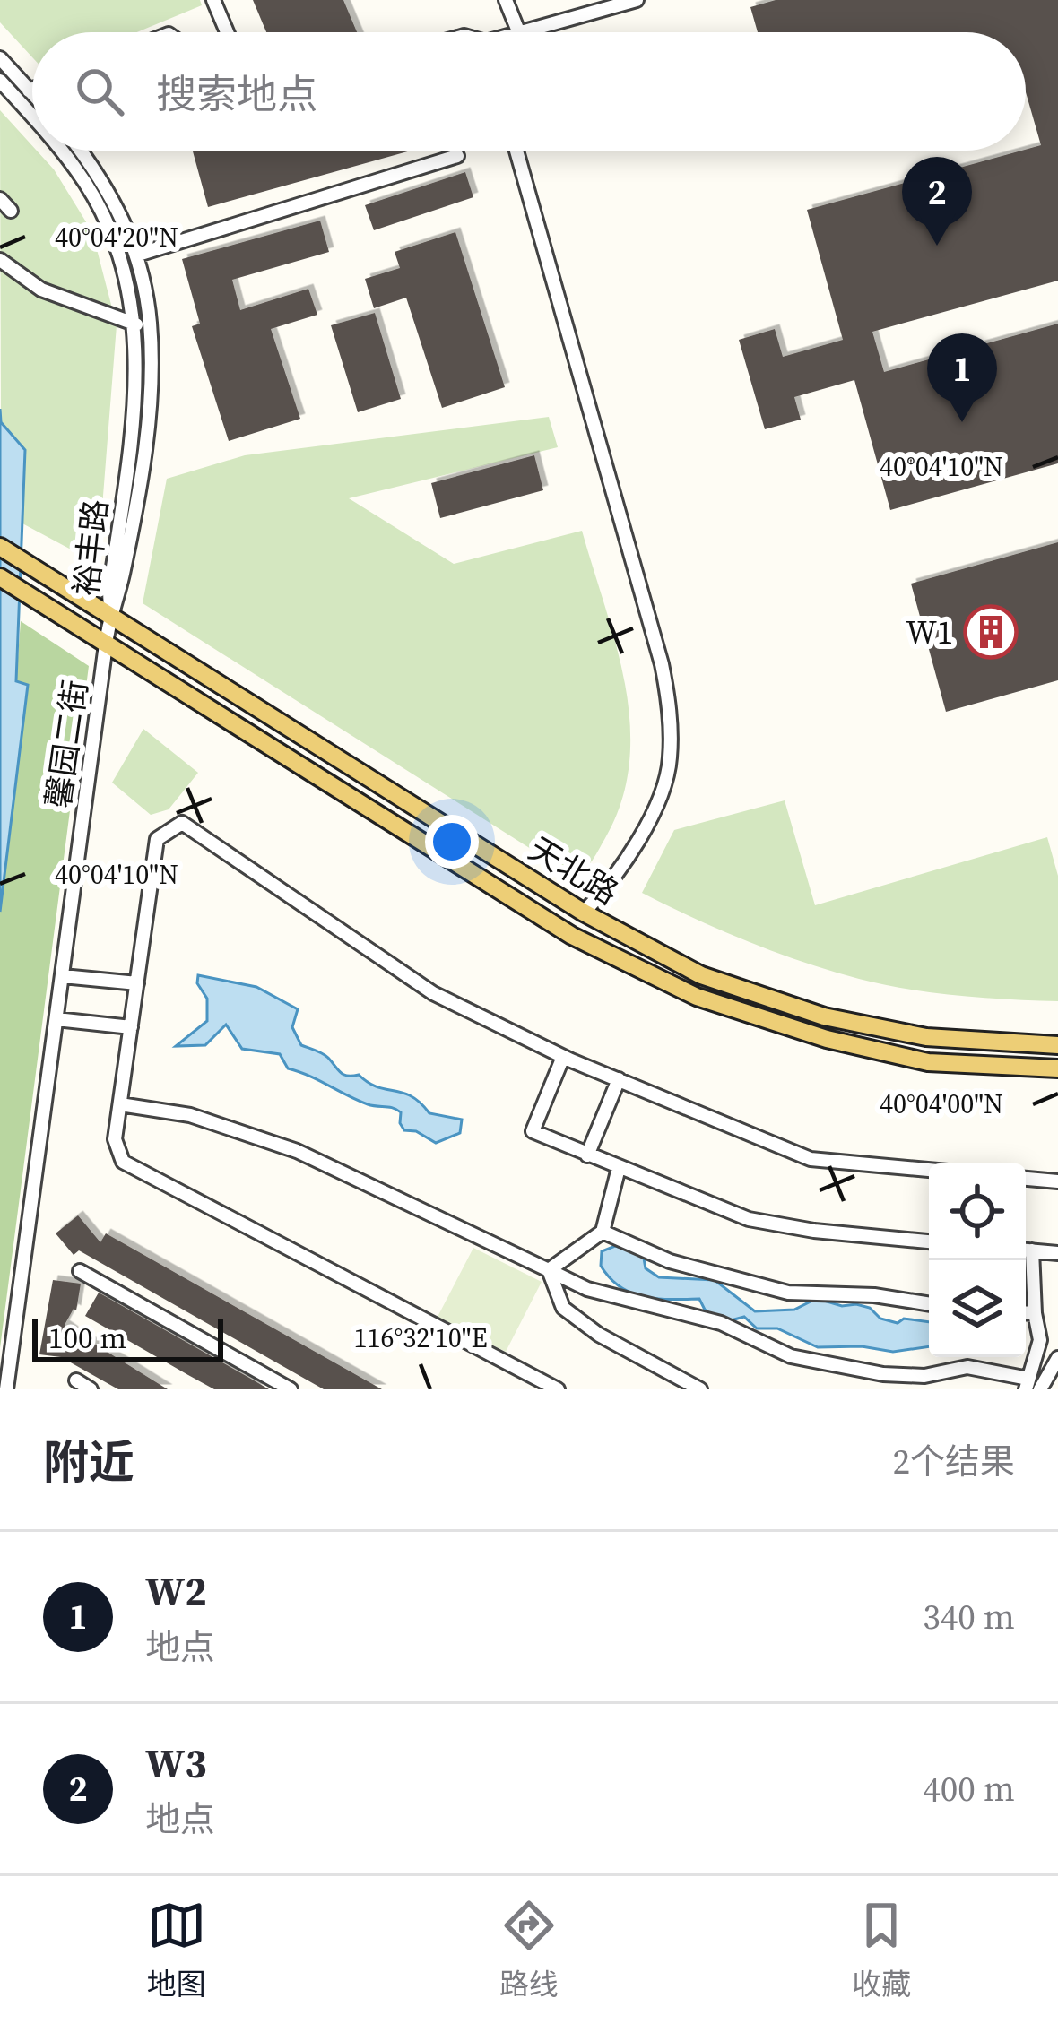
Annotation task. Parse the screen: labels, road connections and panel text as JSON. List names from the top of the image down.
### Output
{
  "streets": {
    "main road": ["天北路"],
    "street": ["裕丰路", "馨园二街"]
  },
  "crossings": [
    ["裕丰路", "馨园二街"],
    ["裕丰路", "天北路"],
    ["馨园二街", "天北路"]
  ],
  "places": {
    "building": ["W1"]
  },
  "scale_bar": "100 m",
  "page": {
    "search": "搜索地点",
    "pins": ["2", "1"],
    "scale": "100 m",
    "heading": ["附近", "2个结果"],
    "list": [
      {
        "mark": "1",
        "name": "W2",
        "note": "地点",
        "value": "340 m"
      },
      {
        "mark": "2",
        "name": "W3",
        "note": "地点",
        "value": "400 m"
      }
    ],
    "nav": ["地图", "路线", "收藏"]
  },
  "coordinates": [
    "40°04'20\"N",
    "40°04'10\"N",
    "40°04'00\"N",
    "116°32'10\"E"
  ]
}
